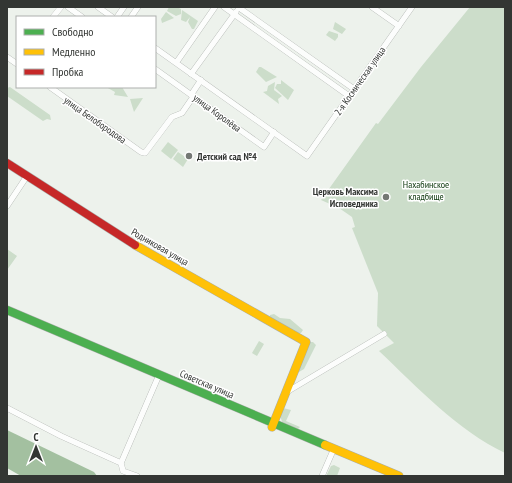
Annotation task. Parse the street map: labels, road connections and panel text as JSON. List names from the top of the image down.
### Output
{
  "streets": {
    "main road": ["Родниковая улица", "Советская улица"],
    "street": ["2-я Космическая улица", "улица Королёва", "улица Белобородова"]
  },
  "crossings": [
    ["2-я Космическая улица", "улица Королёва"],
    ["улица Королёва", "улица Белобородова"]
  ],
  "parks": ["Нахабинское кладбище"],
  "places": ["Детский сад №4", "Церковь Максима Исповедника"],
  "legend": ["Свободно", "Медленно", "Пробка"],
  "north": "top"
}
